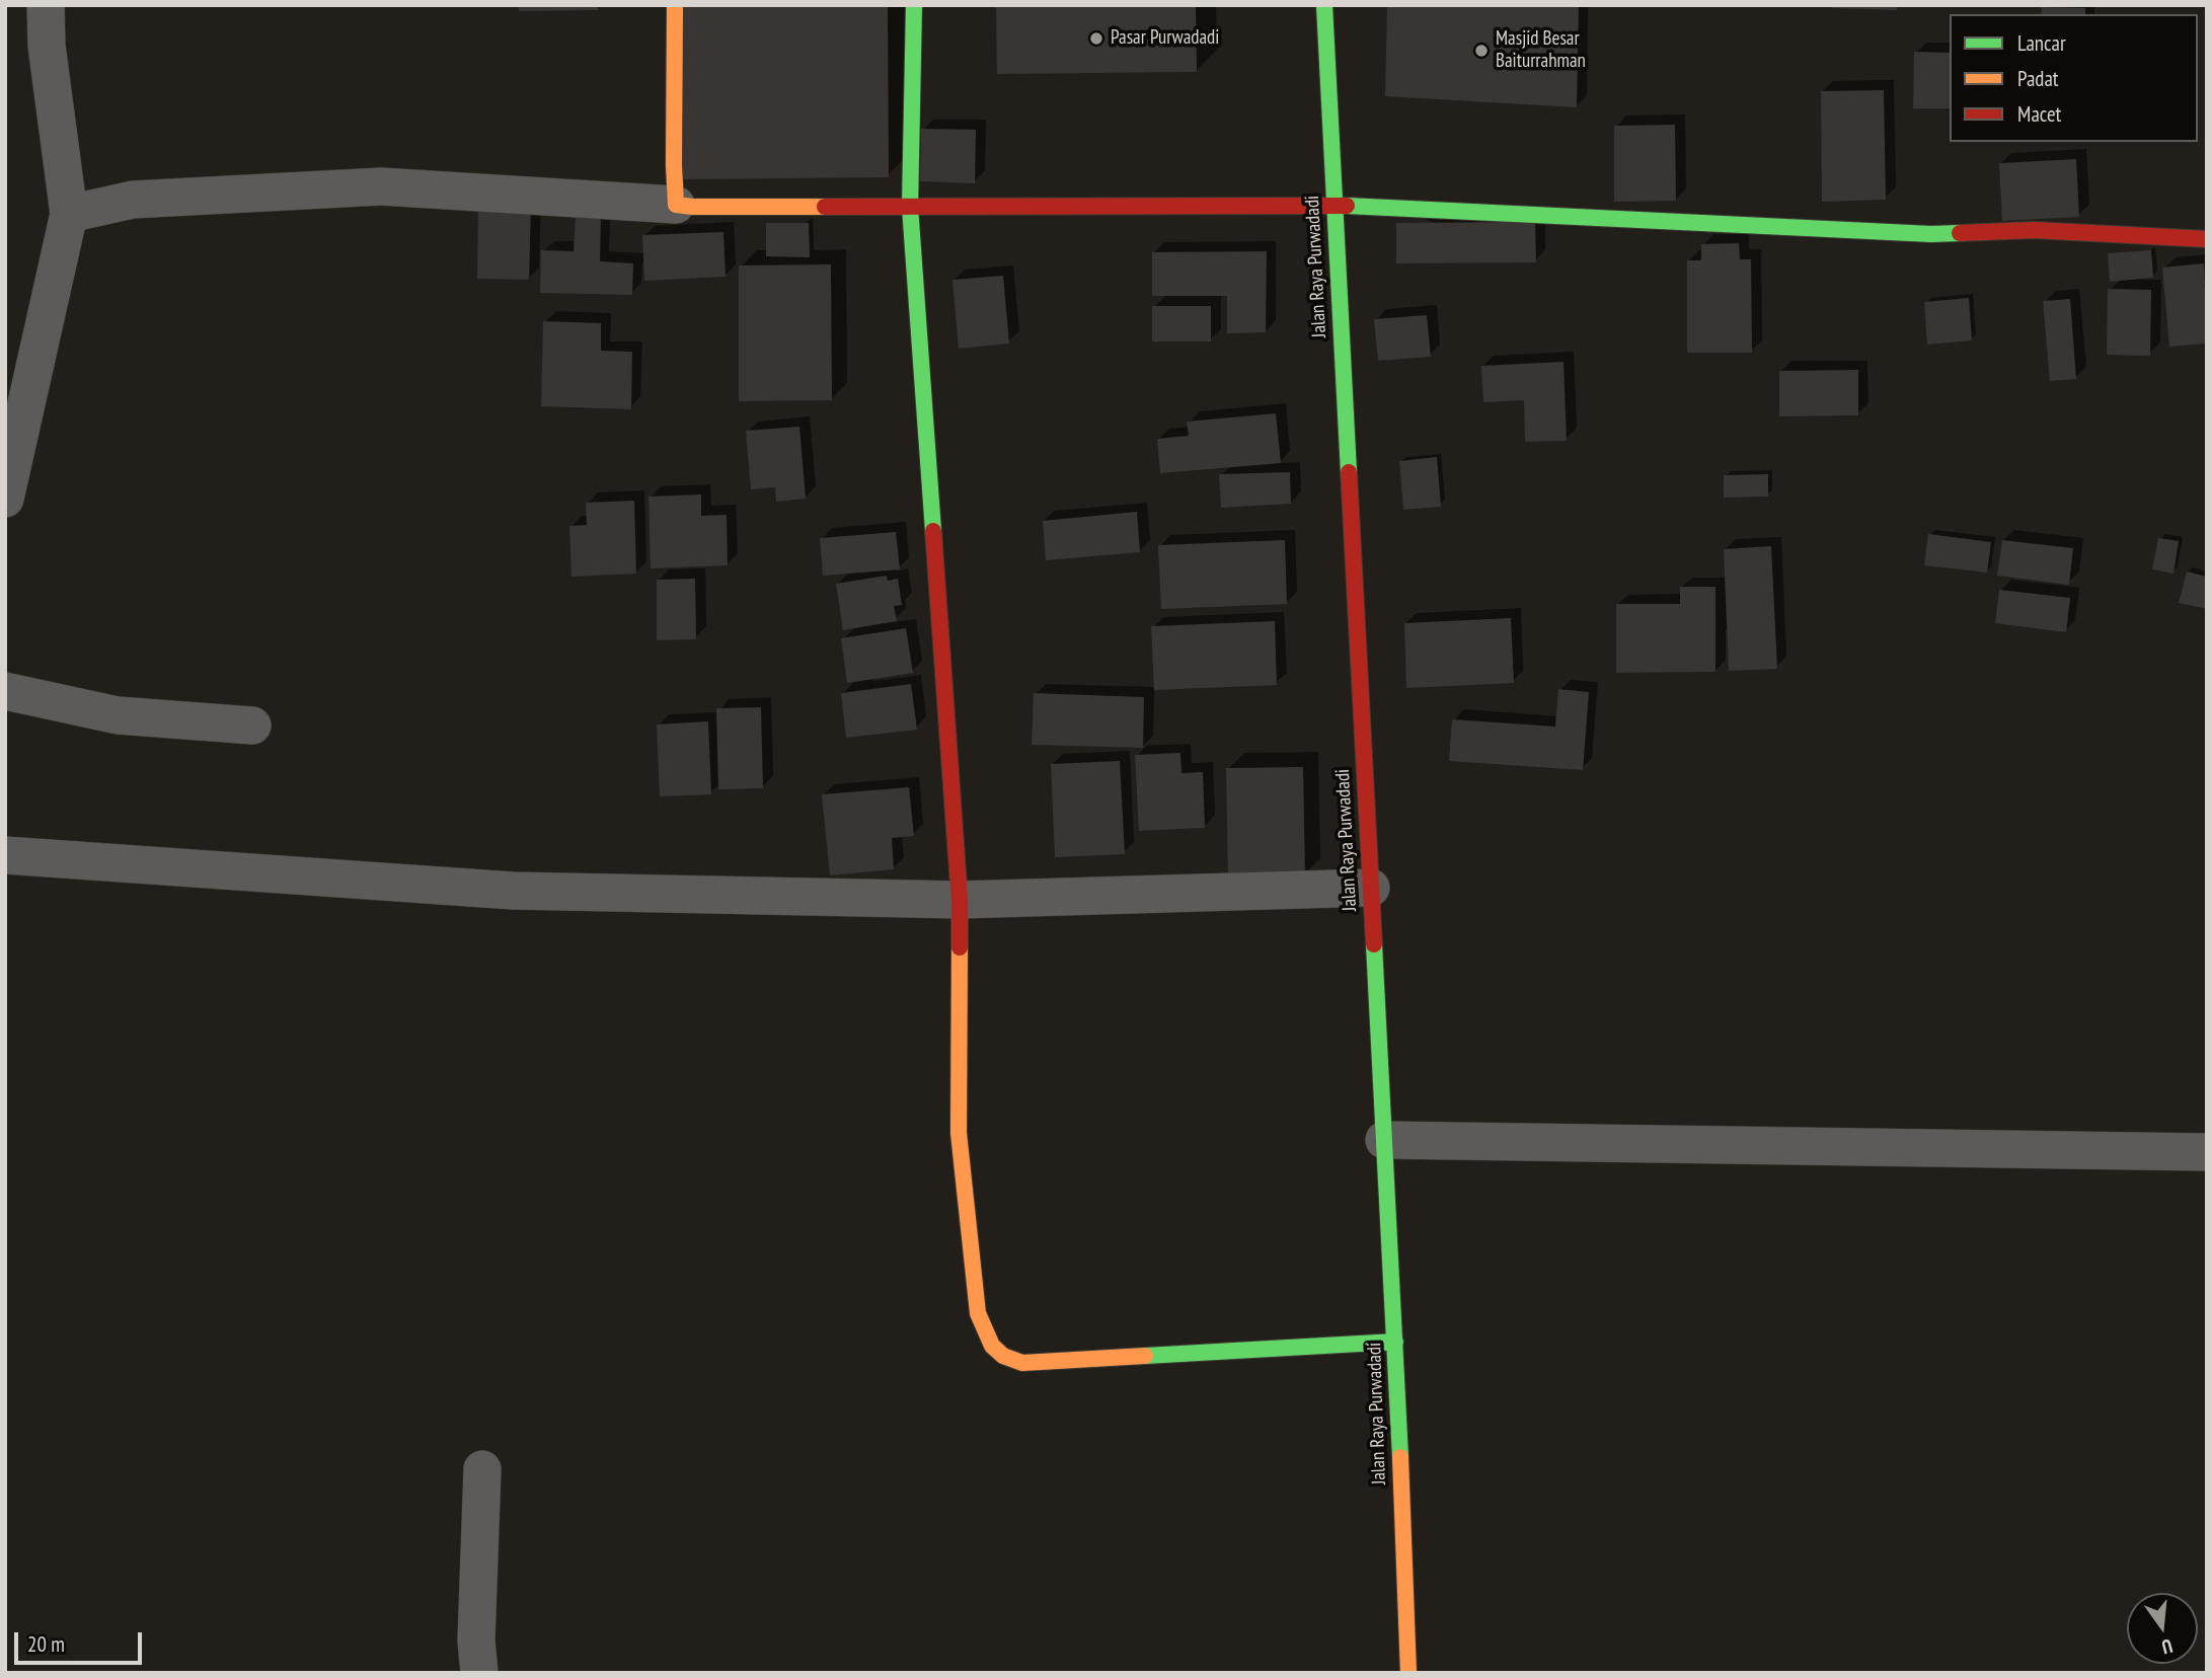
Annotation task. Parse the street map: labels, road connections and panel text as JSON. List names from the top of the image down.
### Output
{
  "streets": {
    "street": ["Jalan Raya Purwadadi"]
  },
  "places": ["Pasar Purwadadi", "Masjid Besar Baiturrahman"],
  "legend": ["Lancar", "Padat", "Macet"],
  "scale_bar": "20 m",
  "north": "bottom"
}
